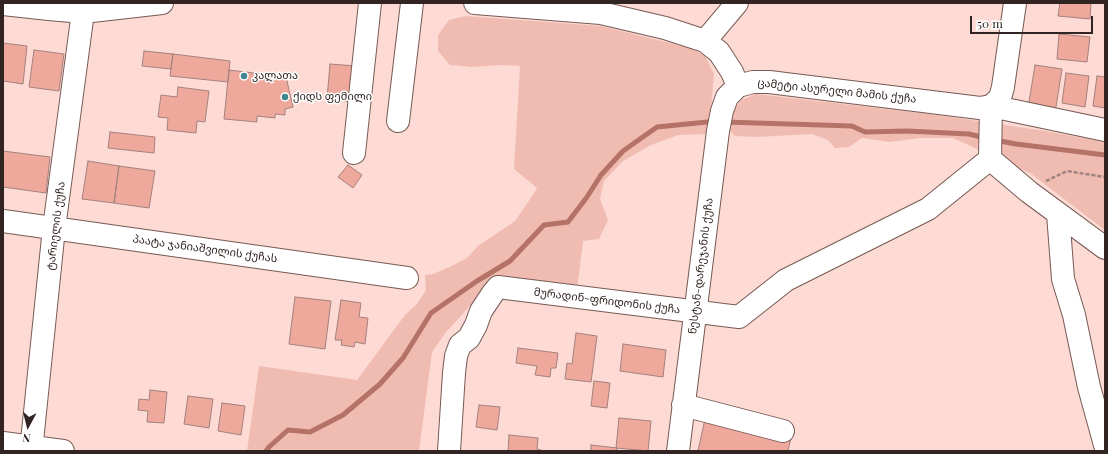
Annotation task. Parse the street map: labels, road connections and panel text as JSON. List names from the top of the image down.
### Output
{
  "streets": {
    "street": [
      "ცამეტი ასურელი მამის ქუჩა",
      "ტარიელის ქუჩა",
      "პაატა ჯანიაშვილის ქუჩას",
      "ნესტან-დარეჯანის ქუჩა",
      "მურადინ-ფრიდონის ქუჩა"
    ]
  },
  "crossings": [
    ["ცამეტი ასურელი მამის ქუჩა", "ნესტან-დარეჯანის ქუჩა"],
    ["ტარიელის ქუჩა", "პაატა ჯანიაშვილის ქუჩას"],
    ["ნესტან-დარეჯანის ქუჩა", "მურადინ-ფრიდონის ქუჩა"]
  ],
  "places": ["კალათა", "ქიდს ფემილი"],
  "scale_bar": "50 m",
  "north": "bottom"
}
